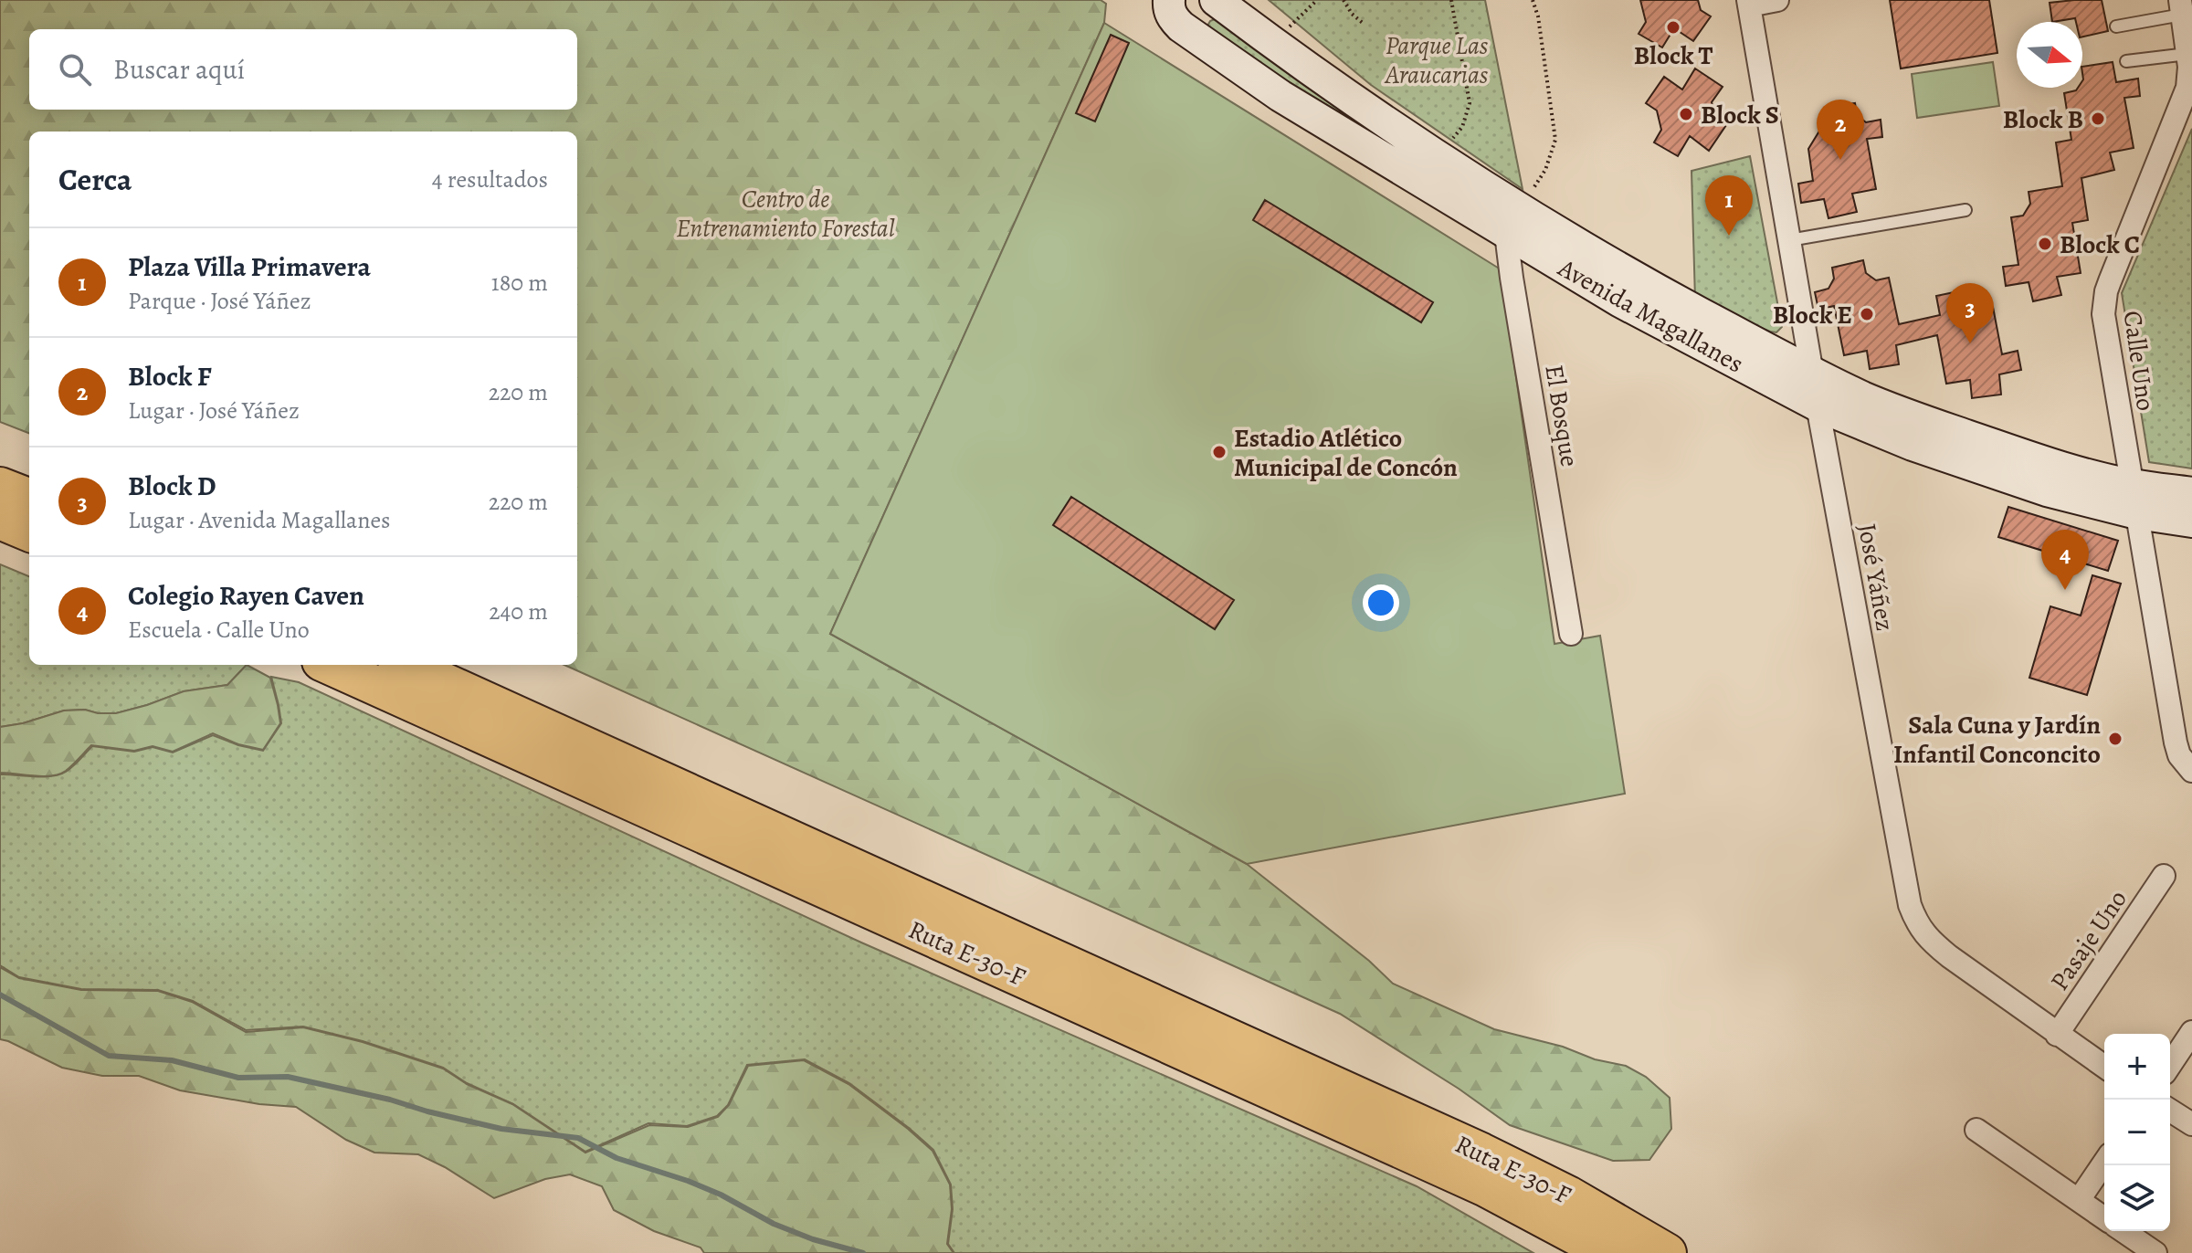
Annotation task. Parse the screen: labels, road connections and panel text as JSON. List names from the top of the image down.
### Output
{
  "streets": {
    "highway": ["Ruta E-30-F"],
    "main road": ["Avenida Magallanes"],
    "street": [
      "Calle Uno",
      "El Bosque",
      "José Yáñez",
      "Pasaje Uno"
    ]
  },
  "crossings": [
    ["Avenida Magallanes", "Calle Uno"],
    ["Avenida Magallanes", "El Bosque"],
    ["Avenida Magallanes", "José Yáñez"],
    ["José Yáñez", "Pasaje Uno"]
  ],
  "parks": ["Parque Las Araucarias", "Centro de Entrenamiento Forestal"],
  "places": [
    "Block T",
    "Block S",
    "Block B",
    "Block C",
    "Block E",
    "Estadio Atlético Municipal de Concón",
    "Sala Cuna y Jardín Infantil Conconcito"
  ],
  "north": "right",
  "page": {
    "search": "Buscar aquí",
    "pins": [
      "2",
      "1",
      "3",
      "4"
    ],
    "heading": ["Cerca", "4 resultados"],
    "list": [
      {
        "mark": "1",
        "name": "Plaza Villa Primavera",
        "note": "Parque · José Yáñez",
        "value": "180 m"
      },
      {
        "mark": "2",
        "name": "Block F",
        "note": "Lugar · José Yáñez",
        "value": "220 m"
      },
      {
        "mark": "3",
        "name": "Block D",
        "note": "Lugar · Avenida Magallanes",
        "value": "220 m"
      },
      {
        "mark": "4",
        "name": "Colegio Rayen Caven",
        "note": "Escuela · Calle Uno",
        "value": "240 m"
      }
    ],
    "map_buttons": ["+", "−"]
  }
}
